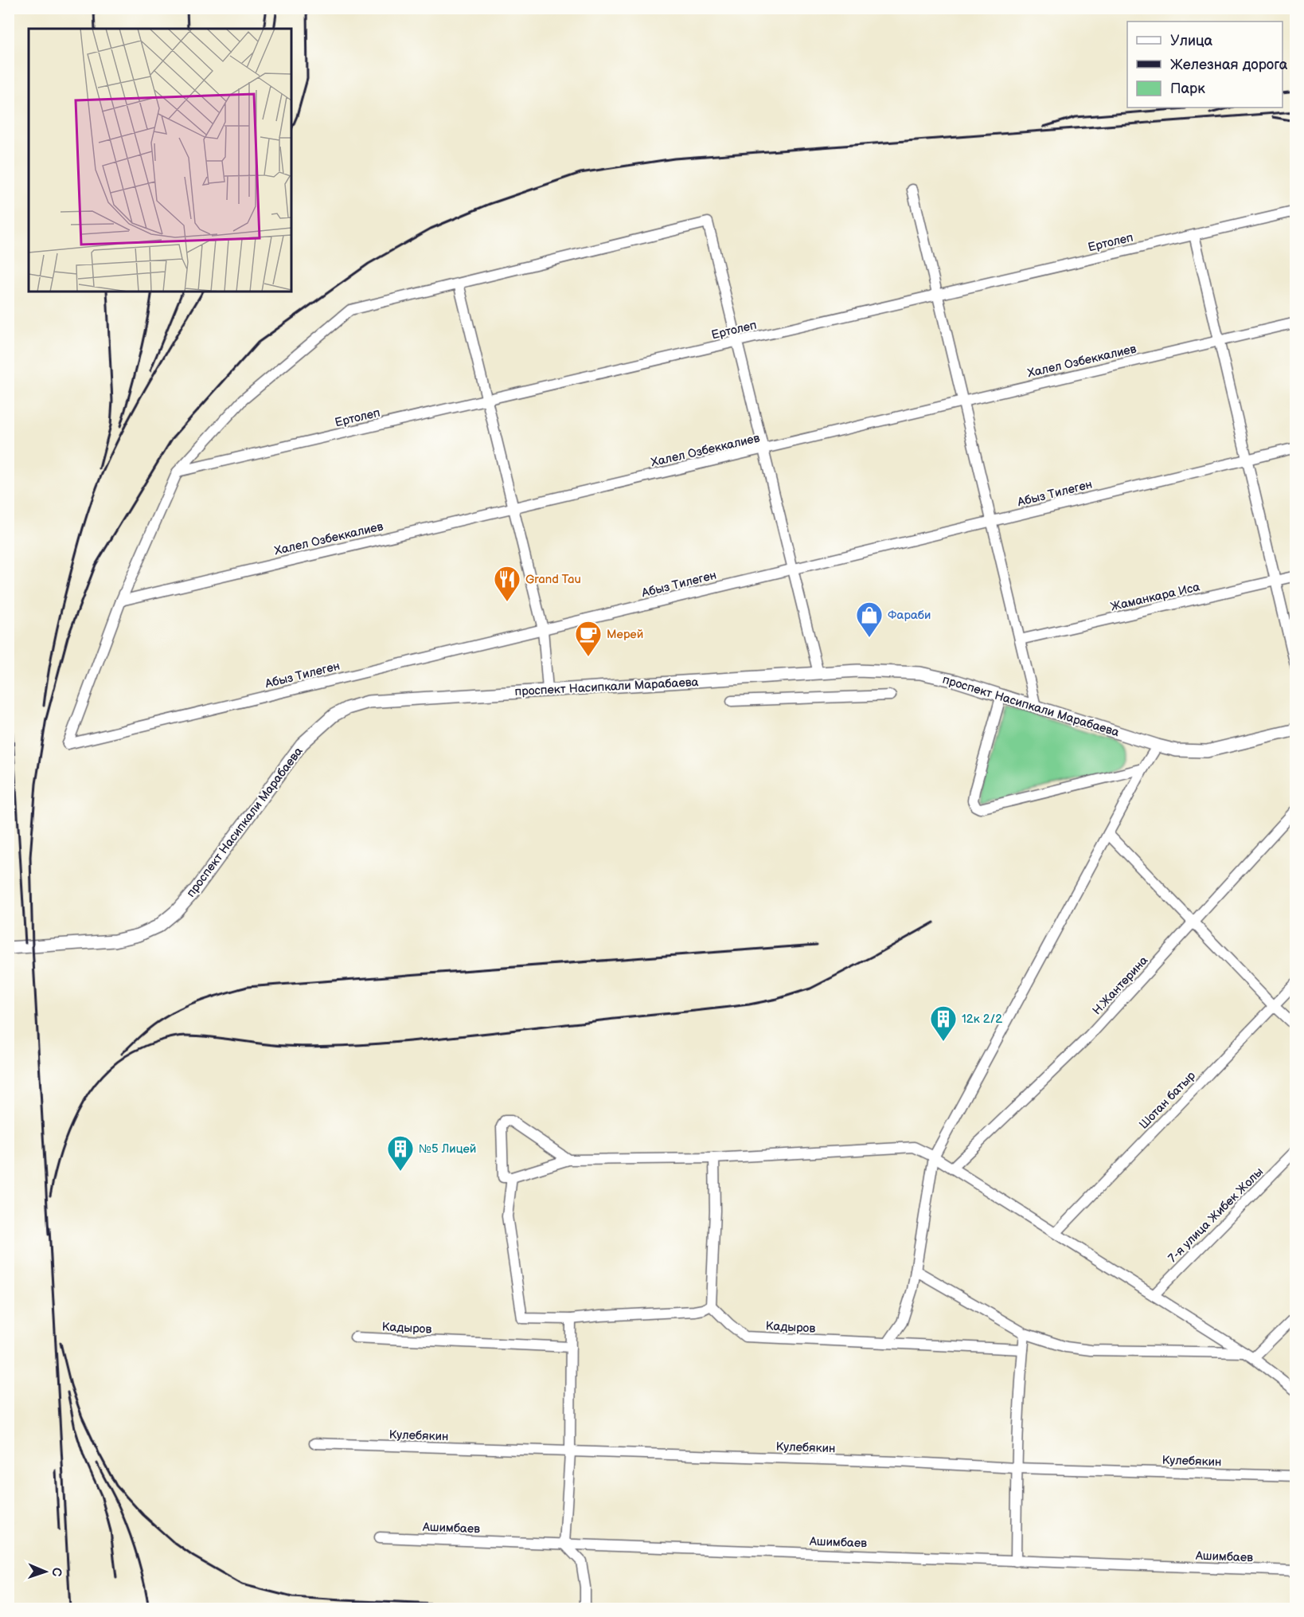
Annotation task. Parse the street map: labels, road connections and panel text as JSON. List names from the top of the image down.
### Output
{
  "streets": {
    "main road": ["проспект Насипкали Марабаева"],
    "street": [
      "Ертолеп",
      "Халел Озбеккалиев",
      "Абыз Тилеген",
      "Жаманкара Иса",
      "Н.Жантөрина",
      "Шотан батыр",
      "7-я улица Жибек Жолы",
      "Кадыров",
      "Кулебякин",
      "Ашимбаев"
    ]
  },
  "crossings": [
    ["Халел Озбеккалиев", "Абыз Тилеген"]
  ],
  "places": {
    "restaurant": ["Grand Tau"],
    "shop": ["Фараби"],
    "cafe": ["Мерей"],
    "building": ["12к 2/2", "№5 Лицей"]
  },
  "legend": ["Улица", "Железная дорога", "Парк"],
  "north": "right"
}
